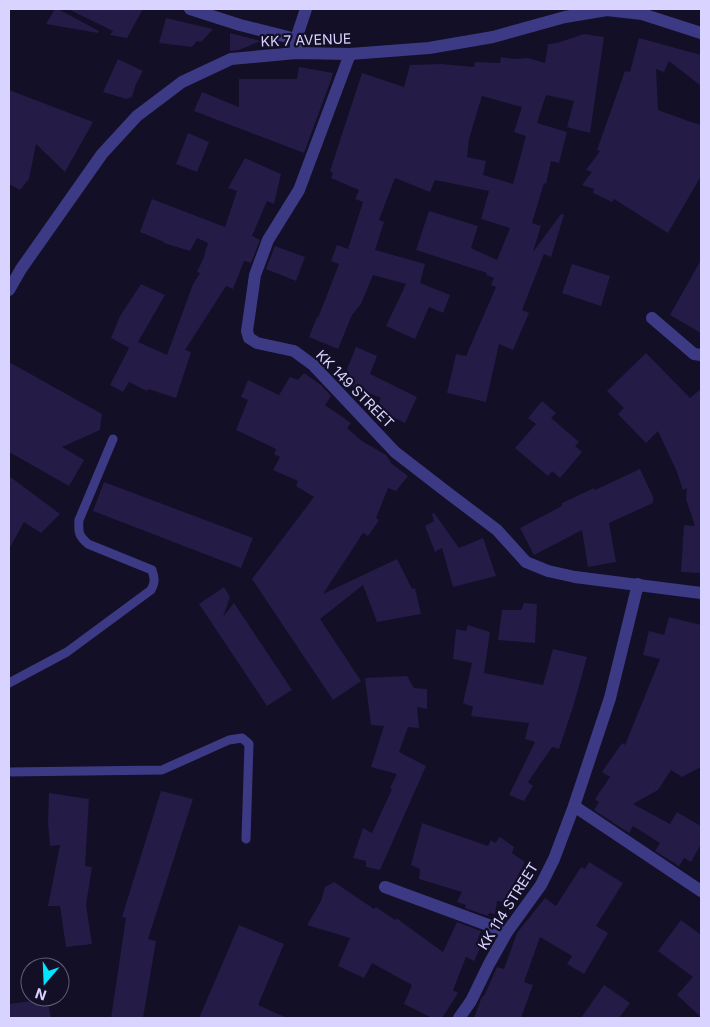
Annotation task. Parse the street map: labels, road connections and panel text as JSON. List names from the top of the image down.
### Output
{
  "streets": {
    "street": ["KK 7 AVENUE", "KK 149 STREET", "KK 114 STREET"]
  },
  "crossings": [
    ["KK 7 AVENUE", "KK 149 STREET"],
    ["KK 149 STREET", "KK 114 STREET"]
  ],
  "north": "bottom"
}
